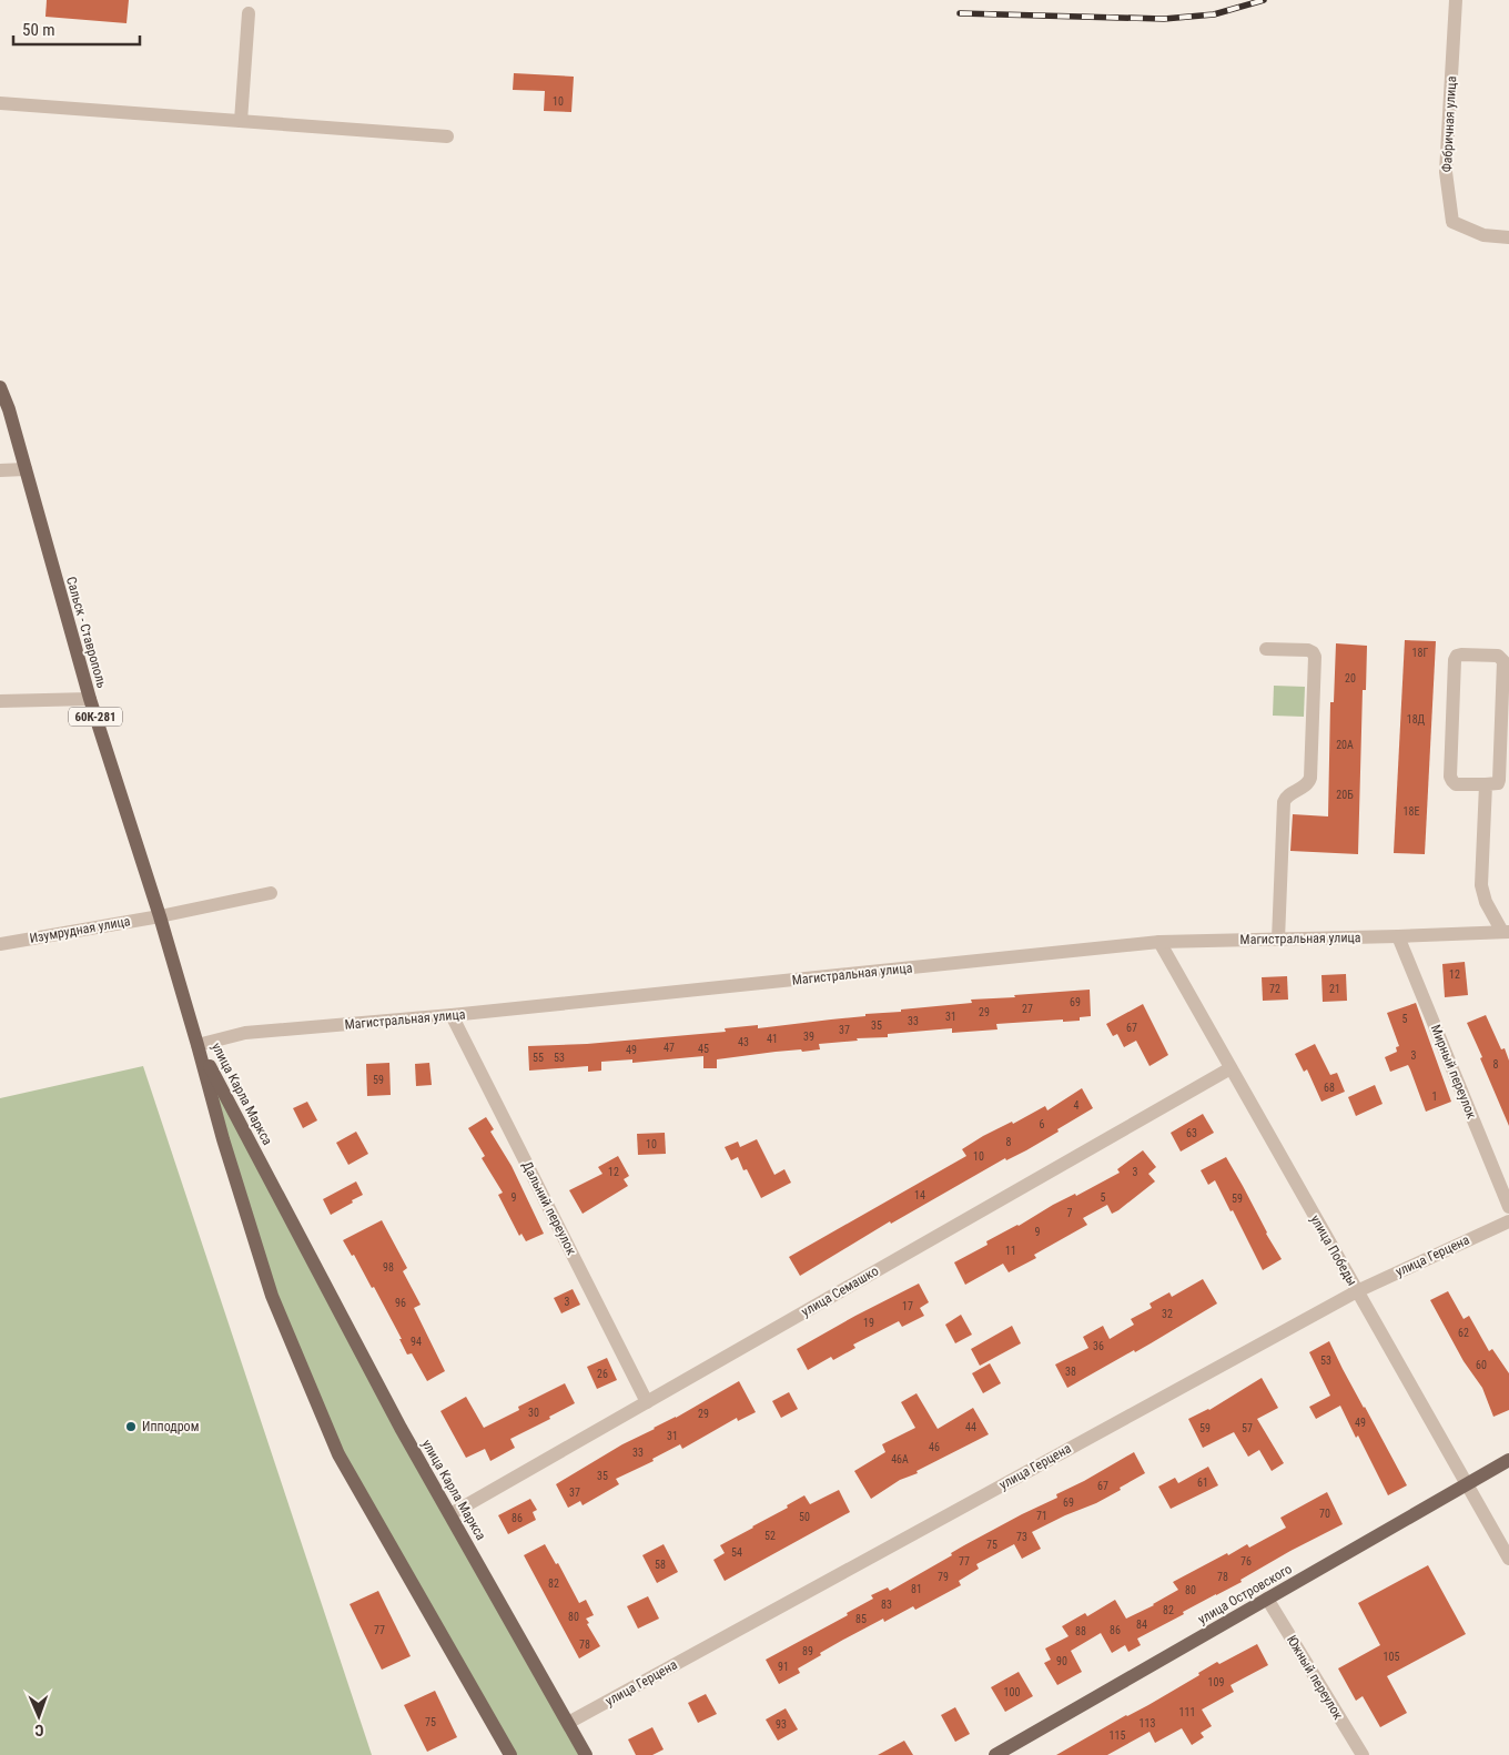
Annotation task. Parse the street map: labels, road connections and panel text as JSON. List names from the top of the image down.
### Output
{
  "streets": {
    "main road": [
      "Сальск - Ставрополь",
      "60К-281",
      "улица Карла Маркса",
      "улица Островского"
    ],
    "street": [
      "Фабричная улица",
      "Изумрудная улица",
      "Магистральная улица",
      "Мирный переулок",
      "Дальний переулок",
      "улица Победы",
      "улица Герцена",
      "улица Семашко",
      "Южный переулок"
    ]
  },
  "crossings": [
    ["Сальск - Ставрополь", "Изумрудная улица"],
    ["Сальск - Ставрополь", "Магистральная улица"],
    ["Сальск - Ставрополь", "улица Карла Маркса"],
    ["Магистральная улица", "Мирный переулок"],
    ["Магистральная улица", "улица Карла Маркса"],
    ["Магистральная улица", "Дальний переулок"],
    ["Магистральная улица", "улица Победы"],
    ["улица Карла Маркса", "улица Герцена"],
    ["улица Карла Маркса", "улица Семашко"],
    ["Дальний переулок", "улица Семашко"],
    ["улица Победы", "улица Герцена"],
    ["улица Победы", "улица Семашко"],
    ["улица Победы", "улица Островского"],
    ["улица Островского", "Южный переулок"]
  ],
  "places": ["Ипподром"],
  "house_numbers": [
    "10",
    "18Г",
    "20",
    "18Д",
    "20А",
    "20Б",
    "18Е",
    "12",
    "72",
    "21",
    "69",
    "27",
    "29",
    "31",
    "5",
    "33",
    "35",
    "67",
    "37",
    "39",
    "41",
    "43",
    "47",
    "45",
    "49",
    "3",
    "55",
    "53",
    "8",
    "59",
    "68",
    "1",
    "4",
    "6",
    "63",
    "8",
    "10",
    "10",
    "12",
    "3",
    "14",
    "9",
    "5",
    "59",
    "7",
    "9",
    "11",
    "98",
    "3",
    "96",
    "17",
    "32",
    "19",
    "62",
    "94",
    "36",
    "53",
    "60",
    "38",
    "26",
    "30",
    "29",
    "49",
    "44",
    "59",
    "57",
    "31",
    "46",
    "33",
    "46А",
    "35",
    "61",
    "67",
    "37",
    "69",
    "70",
    "71",
    "50",
    "86",
    "52",
    "73",
    "75",
    "54",
    "77",
    "76",
    "58",
    "79",
    "78",
    "82",
    "81",
    "80",
    "83",
    "82",
    "80",
    "85",
    "84",
    "77",
    "86",
    "88",
    "78",
    "89",
    "105",
    "90",
    "91",
    "109",
    "100",
    "111",
    "75",
    "113",
    "93",
    "115"
  ],
  "scale_bar": "50 m",
  "north": "bottom"
}
